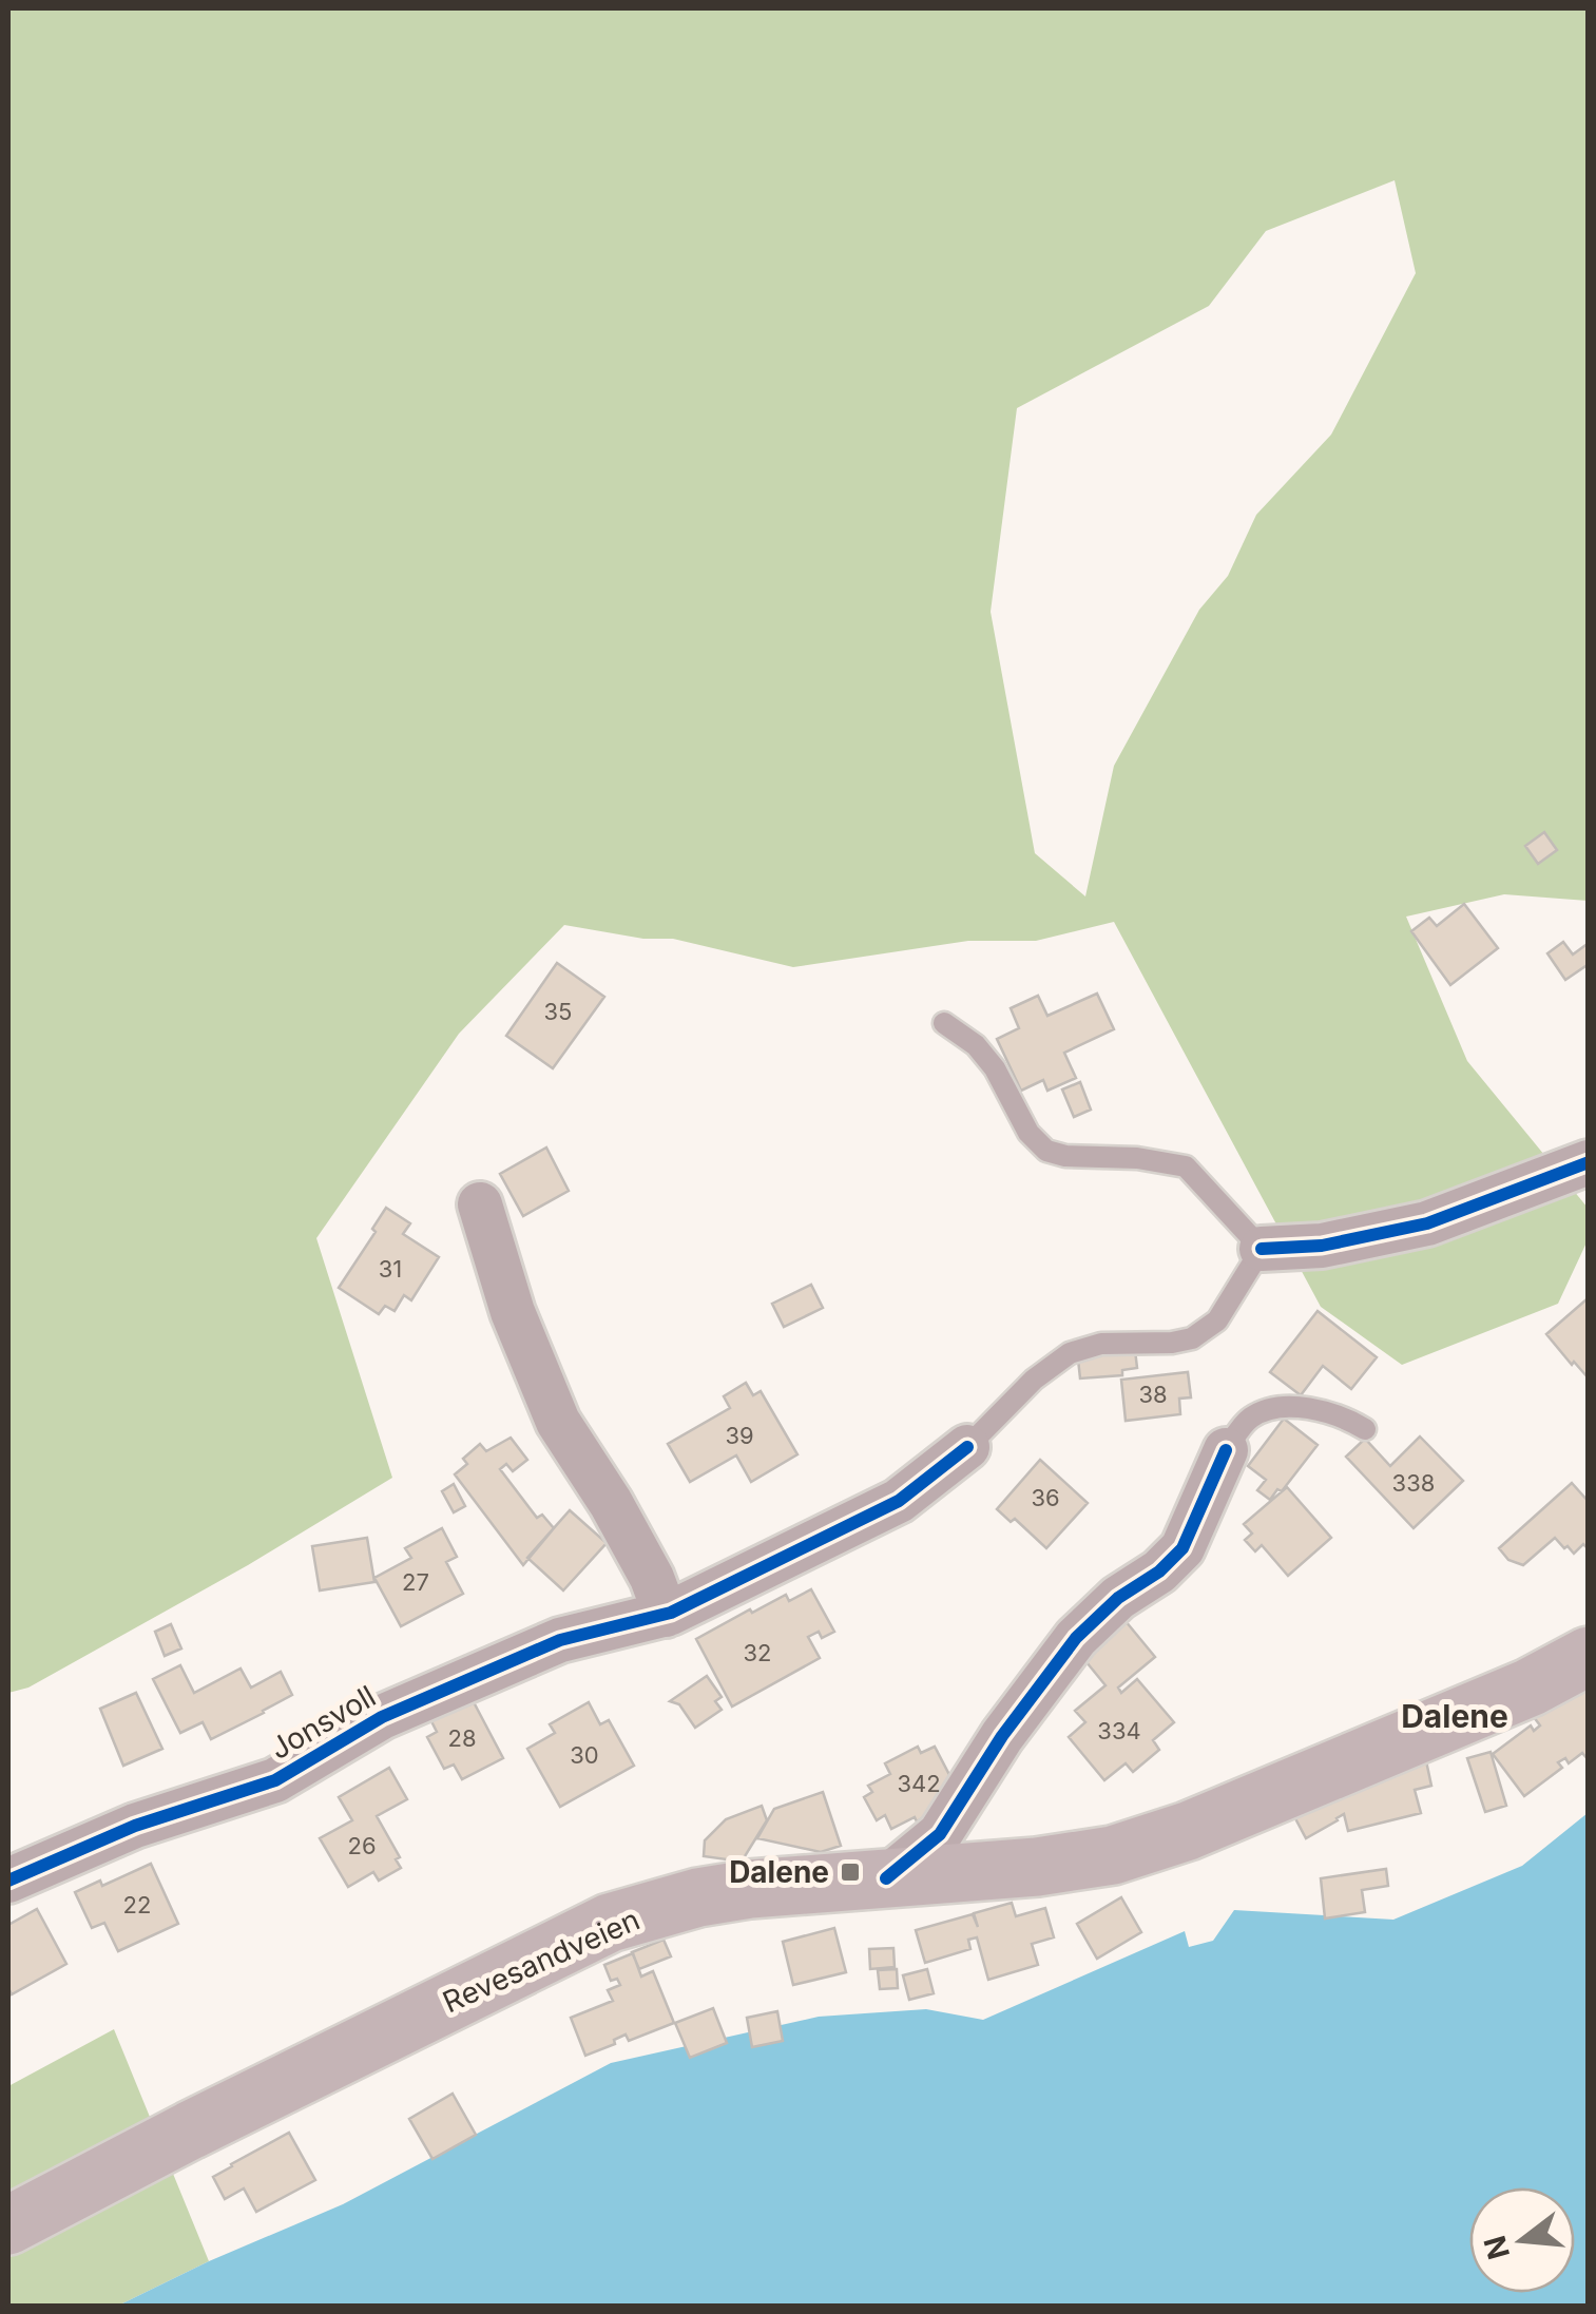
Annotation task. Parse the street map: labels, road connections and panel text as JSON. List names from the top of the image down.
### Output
{
  "streets": {
    "main road": ["Revesandveien"],
    "street": ["Jonsvoll"]
  },
  "districts": ["Dalene"],
  "places": {
    "transit": ["Dalene"]
  },
  "house_numbers": [
    "35",
    "31",
    "38",
    "39",
    "338",
    "36",
    "27",
    "32",
    "334",
    "28",
    "30",
    "342",
    "26",
    "22"
  ],
  "north": "left"
}
